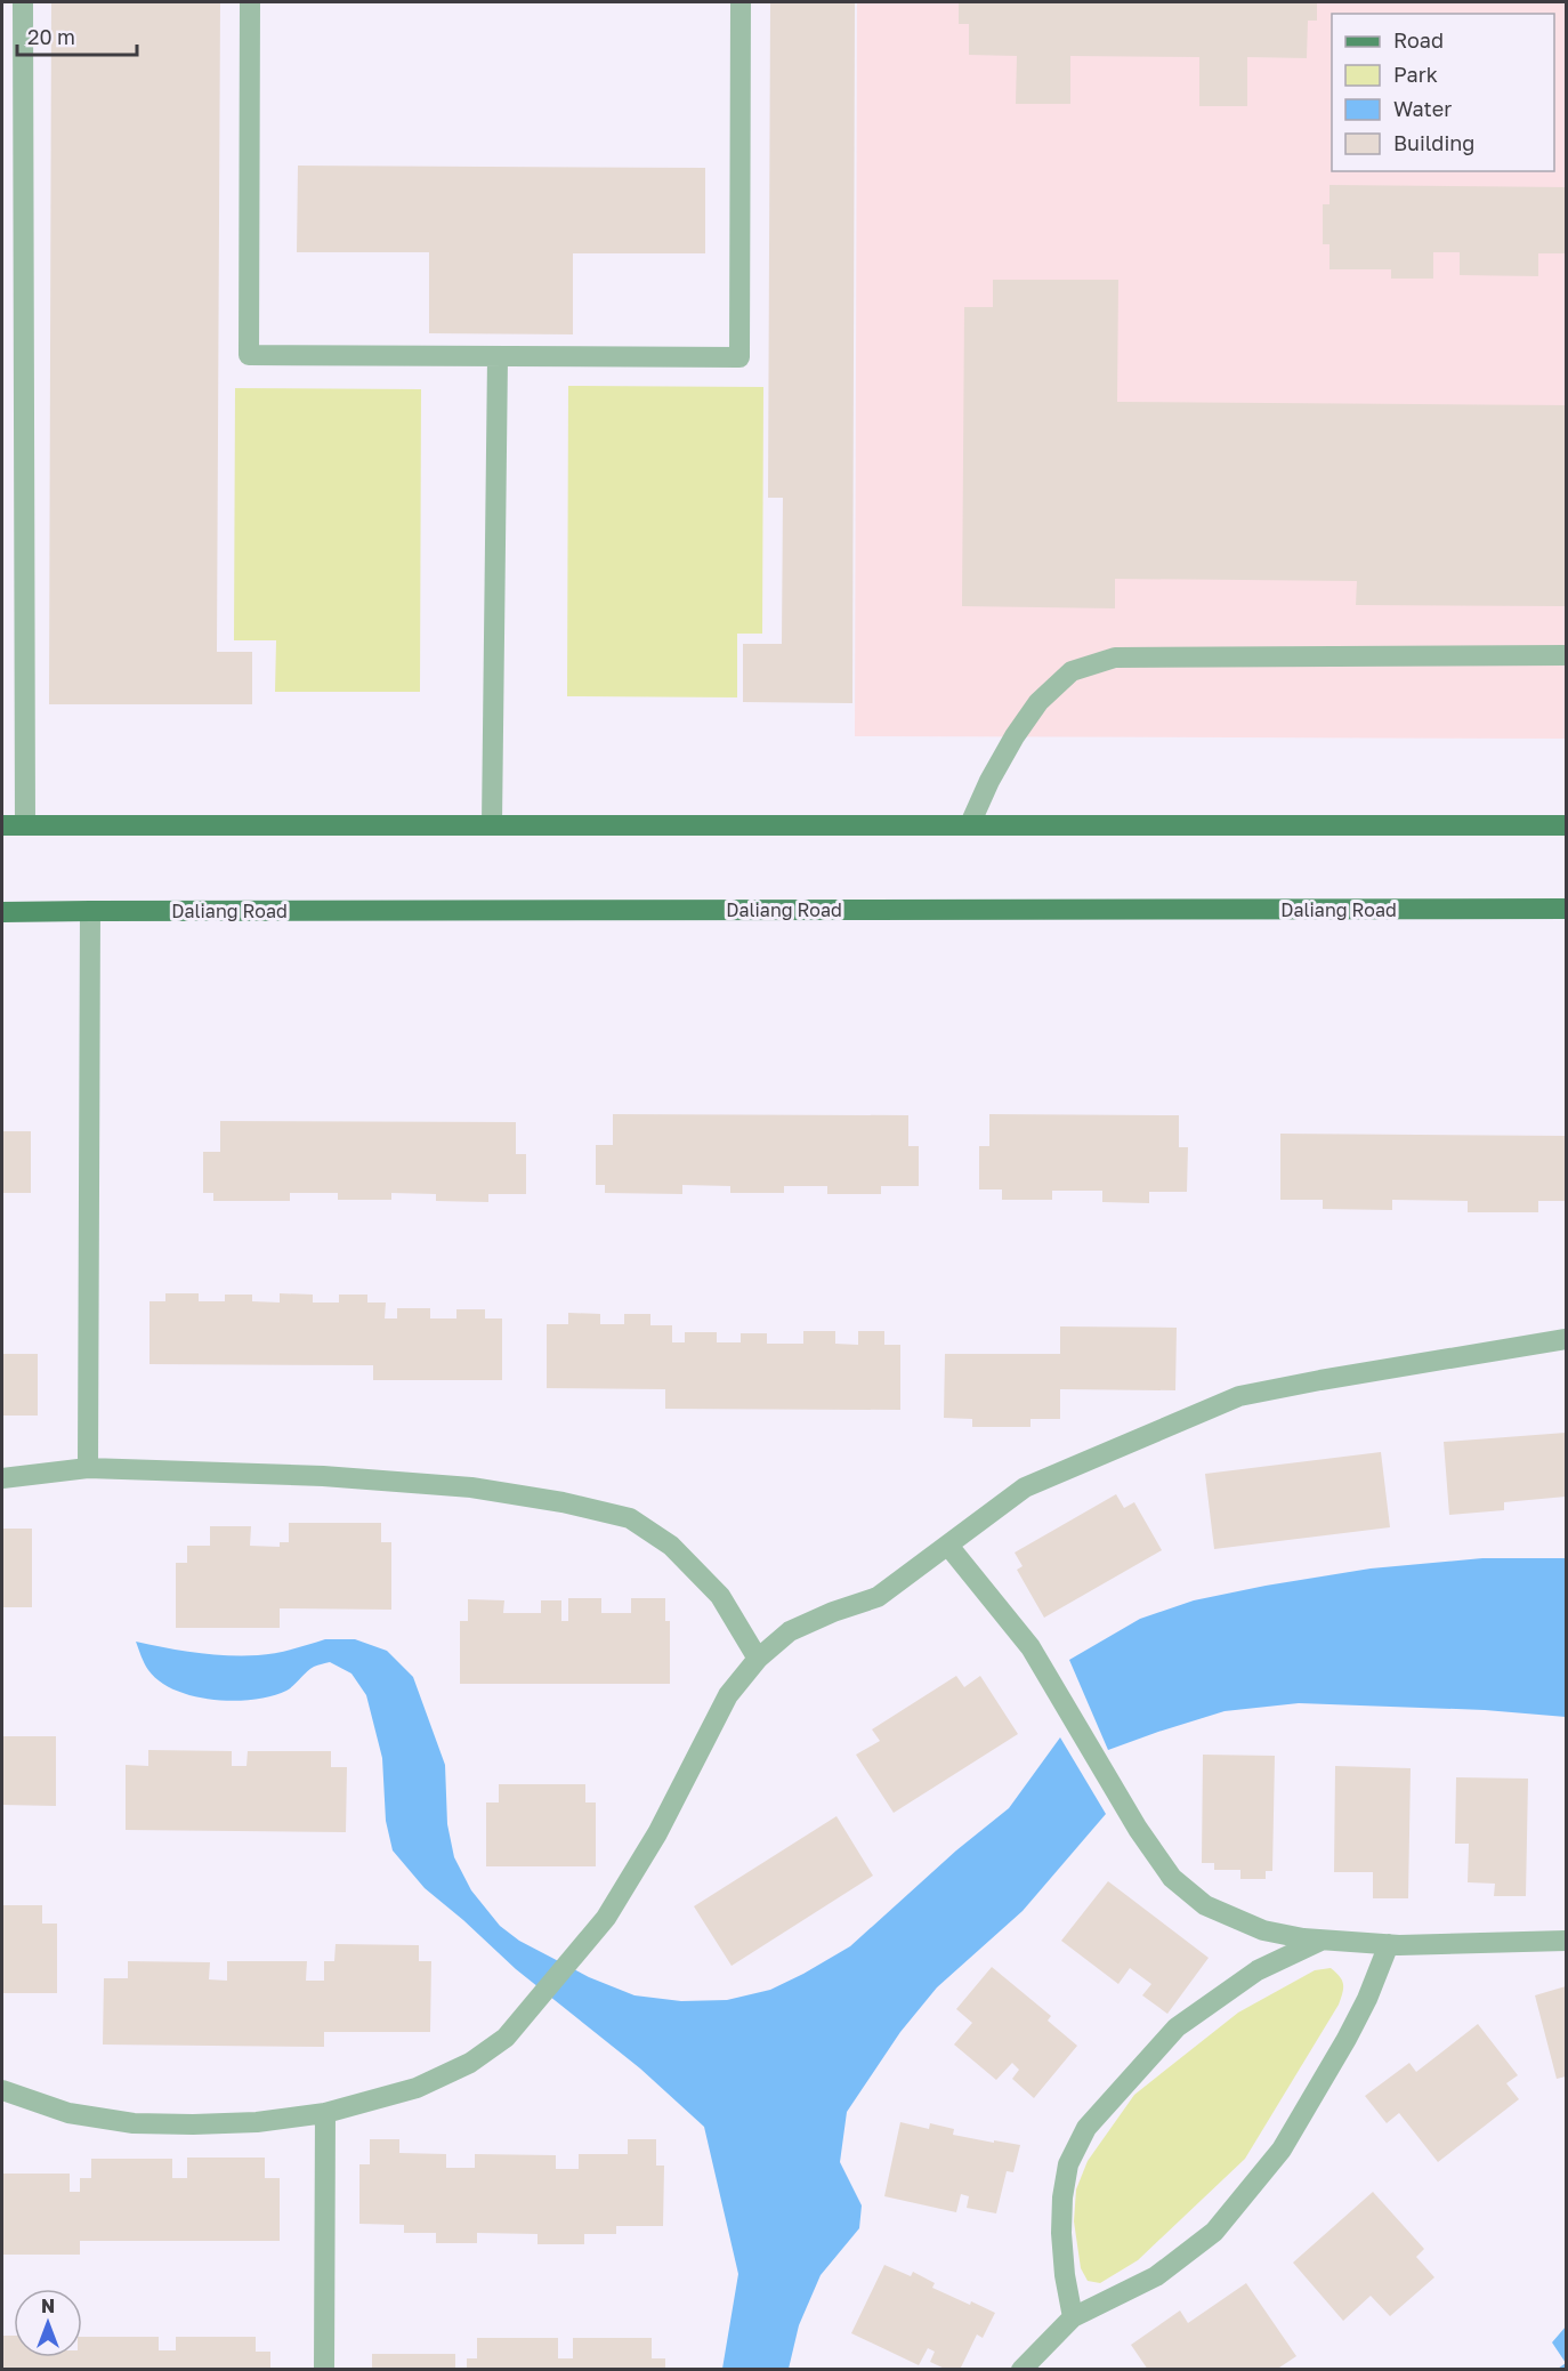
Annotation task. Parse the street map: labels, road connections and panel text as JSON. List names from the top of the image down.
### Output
{
  "streets": {
    "main road": ["Daliang Road"]
  },
  "legend": [
    "Road",
    "Park",
    "Water",
    "Building"
  ],
  "scale_bar": "20 m",
  "north": "top"
}
